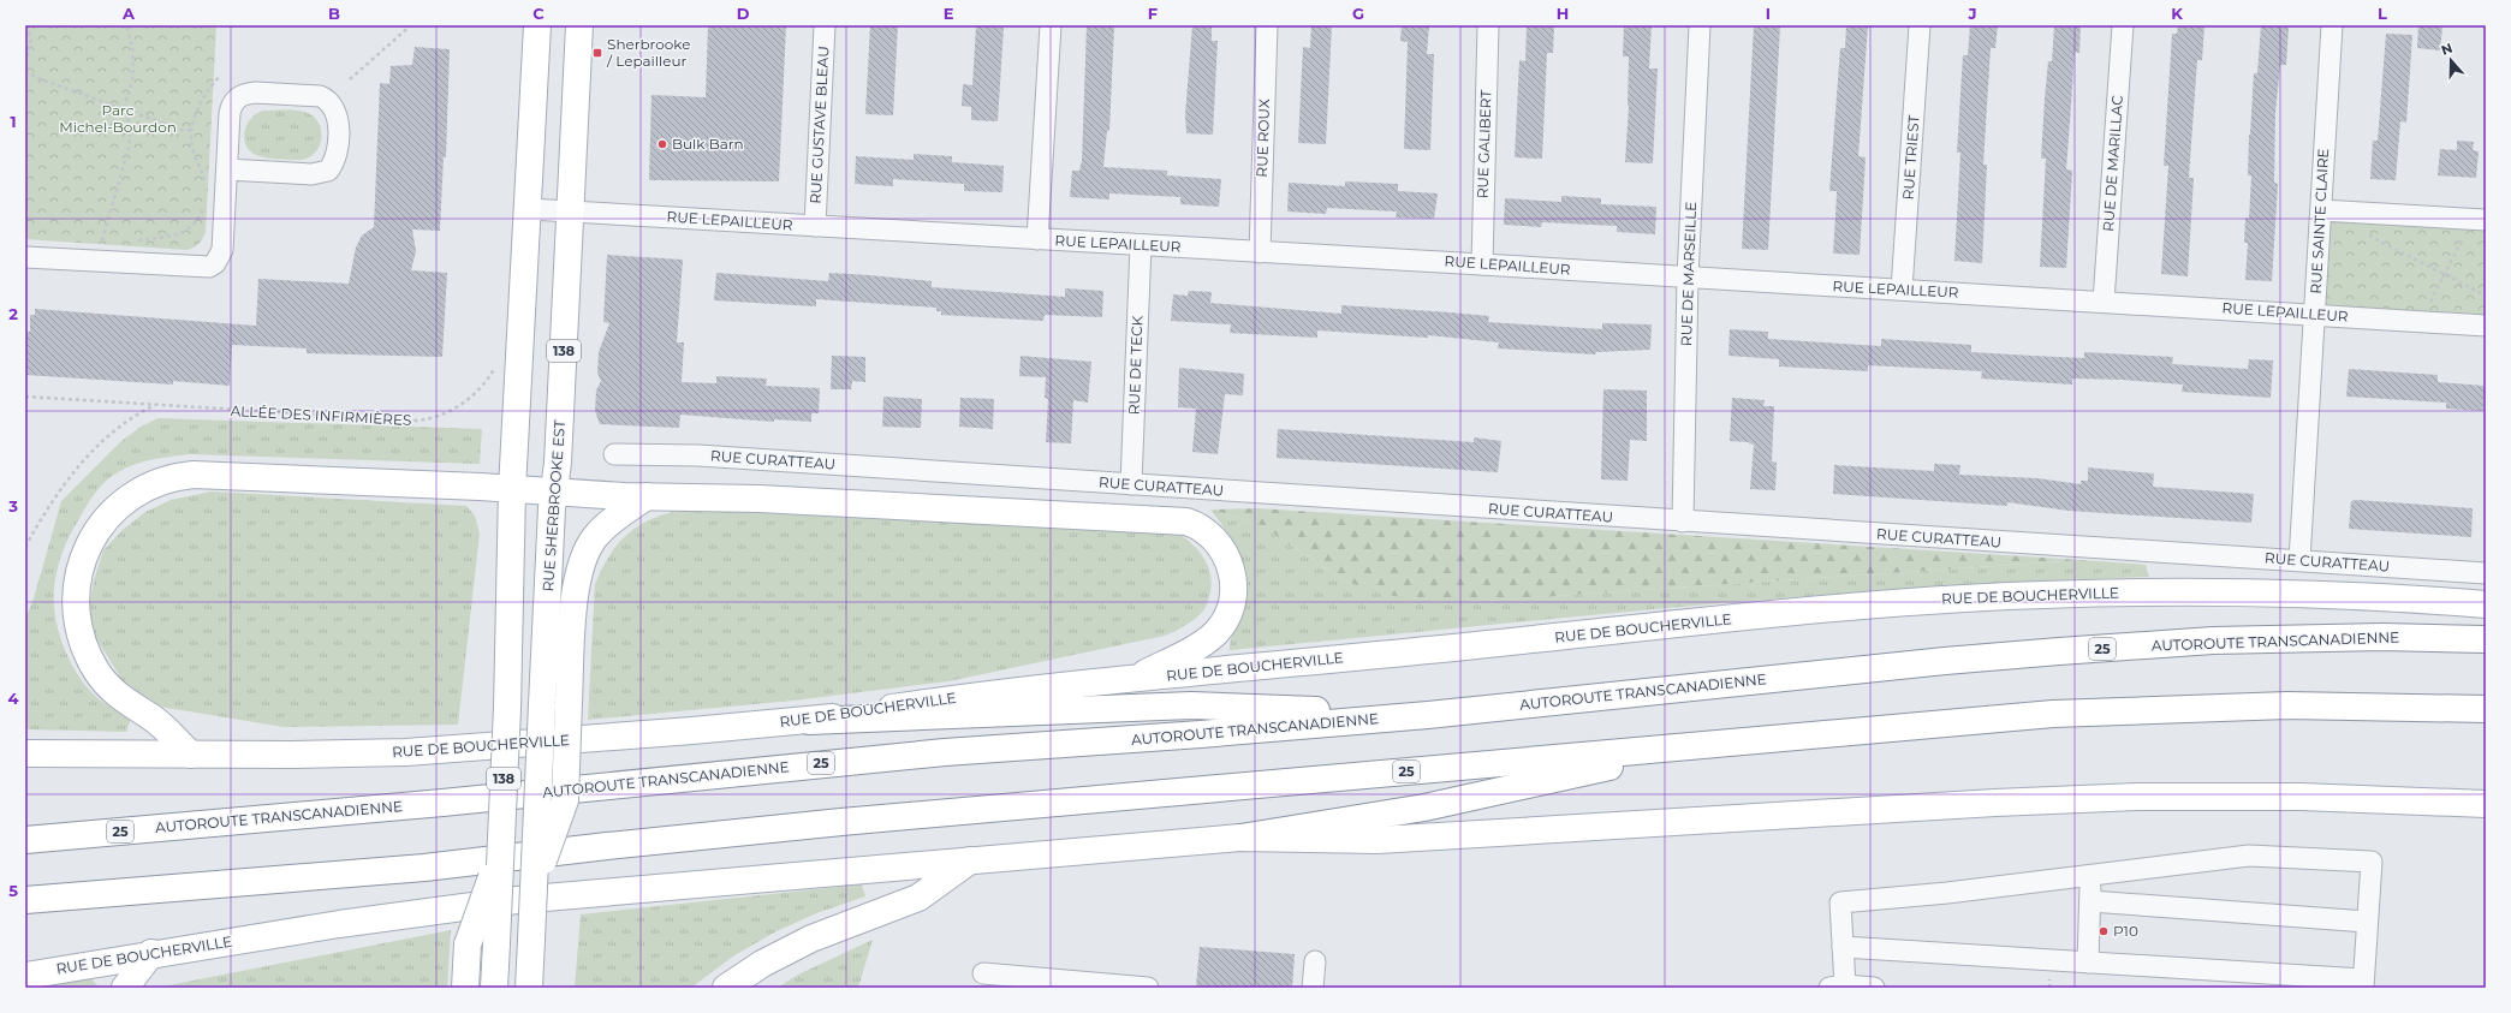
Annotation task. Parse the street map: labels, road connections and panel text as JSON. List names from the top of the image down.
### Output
{
  "streets": {
    "main road": [
      "138",
      "RUE SHERBROOKE EST",
      "RUE DE BOUCHERVILLE",
      "AUTOROUTE TRANSCANADIENNE",
      "25"
    ],
    "street": [
      "RUE GUSTAVE BLEAU",
      "RUE ROUX",
      "RUE GALIBERT",
      "RUE TRIEST",
      "RUE DE MARILLAC",
      "RUE LEPAILLEUR",
      "RUE SAINTE CLAIRE",
      "RUE DE MARSEILLE",
      "RUE DE TECK",
      "RUE CURATTEAU"
    ],
    "path": ["ALLÉE DES INFIRMIÈRES"]
  },
  "crossings": [
    ["RUE GUSTAVE BLEAU", "RUE LEPAILLEUR"],
    ["RUE ROUX", "RUE LEPAILLEUR"],
    ["RUE GALIBERT", "RUE LEPAILLEUR"],
    ["RUE TRIEST", "RUE LEPAILLEUR"],
    ["RUE DE MARILLAC", "RUE LEPAILLEUR"],
    ["RUE LEPAILLEUR", "RUE SAINTE CLAIRE"],
    ["RUE LEPAILLEUR", "RUE DE MARSEILLE"],
    ["RUE LEPAILLEUR", "138"],
    ["RUE LEPAILLEUR", "RUE DE TECK"],
    ["RUE LEPAILLEUR", "RUE SHERBROOKE EST"],
    ["RUE SAINTE CLAIRE", "RUE CURATTEAU"],
    ["RUE DE MARSEILLE", "RUE CURATTEAU"],
    ["RUE DE TECK", "RUE CURATTEAU"]
  ],
  "parks": ["Parc Michel-Bourdon"],
  "places": {
    "transit": ["Sherbrooke / Lepailleur"],
    "other": ["Bulk Barn", "P10"]
  },
  "north": "top",
  "grid": {
    "columns": [
      "A",
      "B",
      "C",
      "D",
      "E",
      "F",
      "G",
      "H",
      "I",
      "J",
      "K",
      "L"
    ],
    "rows": [
      "1",
      "2",
      "3",
      "4",
      "5"
    ]
  }
}
